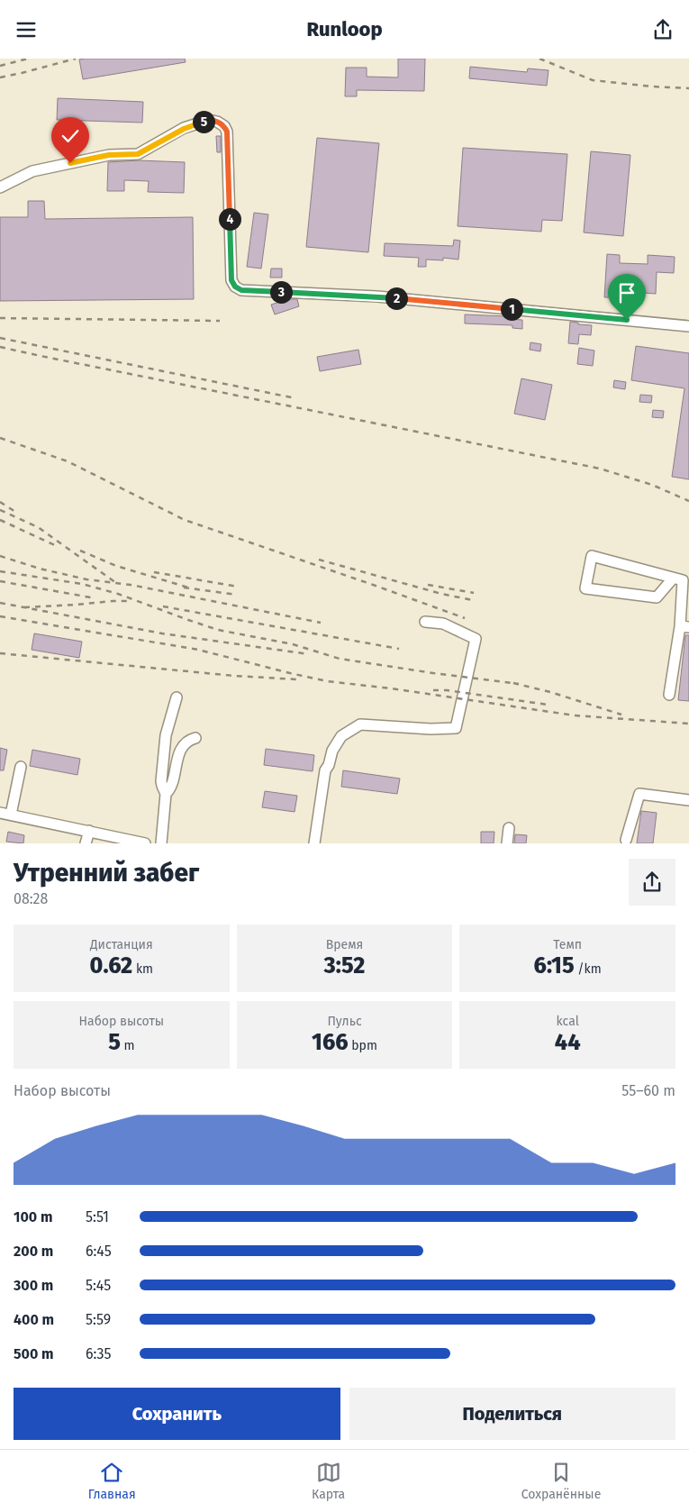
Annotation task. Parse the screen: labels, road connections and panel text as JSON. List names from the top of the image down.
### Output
{
  "page": {
    "header": "Runloop",
    "pins": [
      "5",
      "4",
      "3",
      "2",
      "1"
    ],
    "heading": ["Утренний забег", "08:28"],
    "stats": [
      ["Дистанция", "0.62 km"],
      ["Время", "3:52"],
      ["Темп", "6:15 /km"],
      ["Набор высоты", "5 m"],
      ["Пульс", "166 bpm"],
      ["kcal", "44"]
    ],
    "chart": ["Набор высоты", "55–60 m"],
    "list": [
      {
        "name": "100 m",
        "note": "5:51"
      },
      {
        "name": "200 m",
        "note": "6:45"
      },
      {
        "name": "300 m",
        "note": "5:45"
      },
      {
        "name": "400 m",
        "note": "5:59"
      },
      {
        "name": "500 m",
        "note": "6:35"
      }
    ],
    "buttons": ["Сохранить", "Поделиться"],
    "tabs": ["Главная", "Карта", "Сохранённые"]
  }
}
